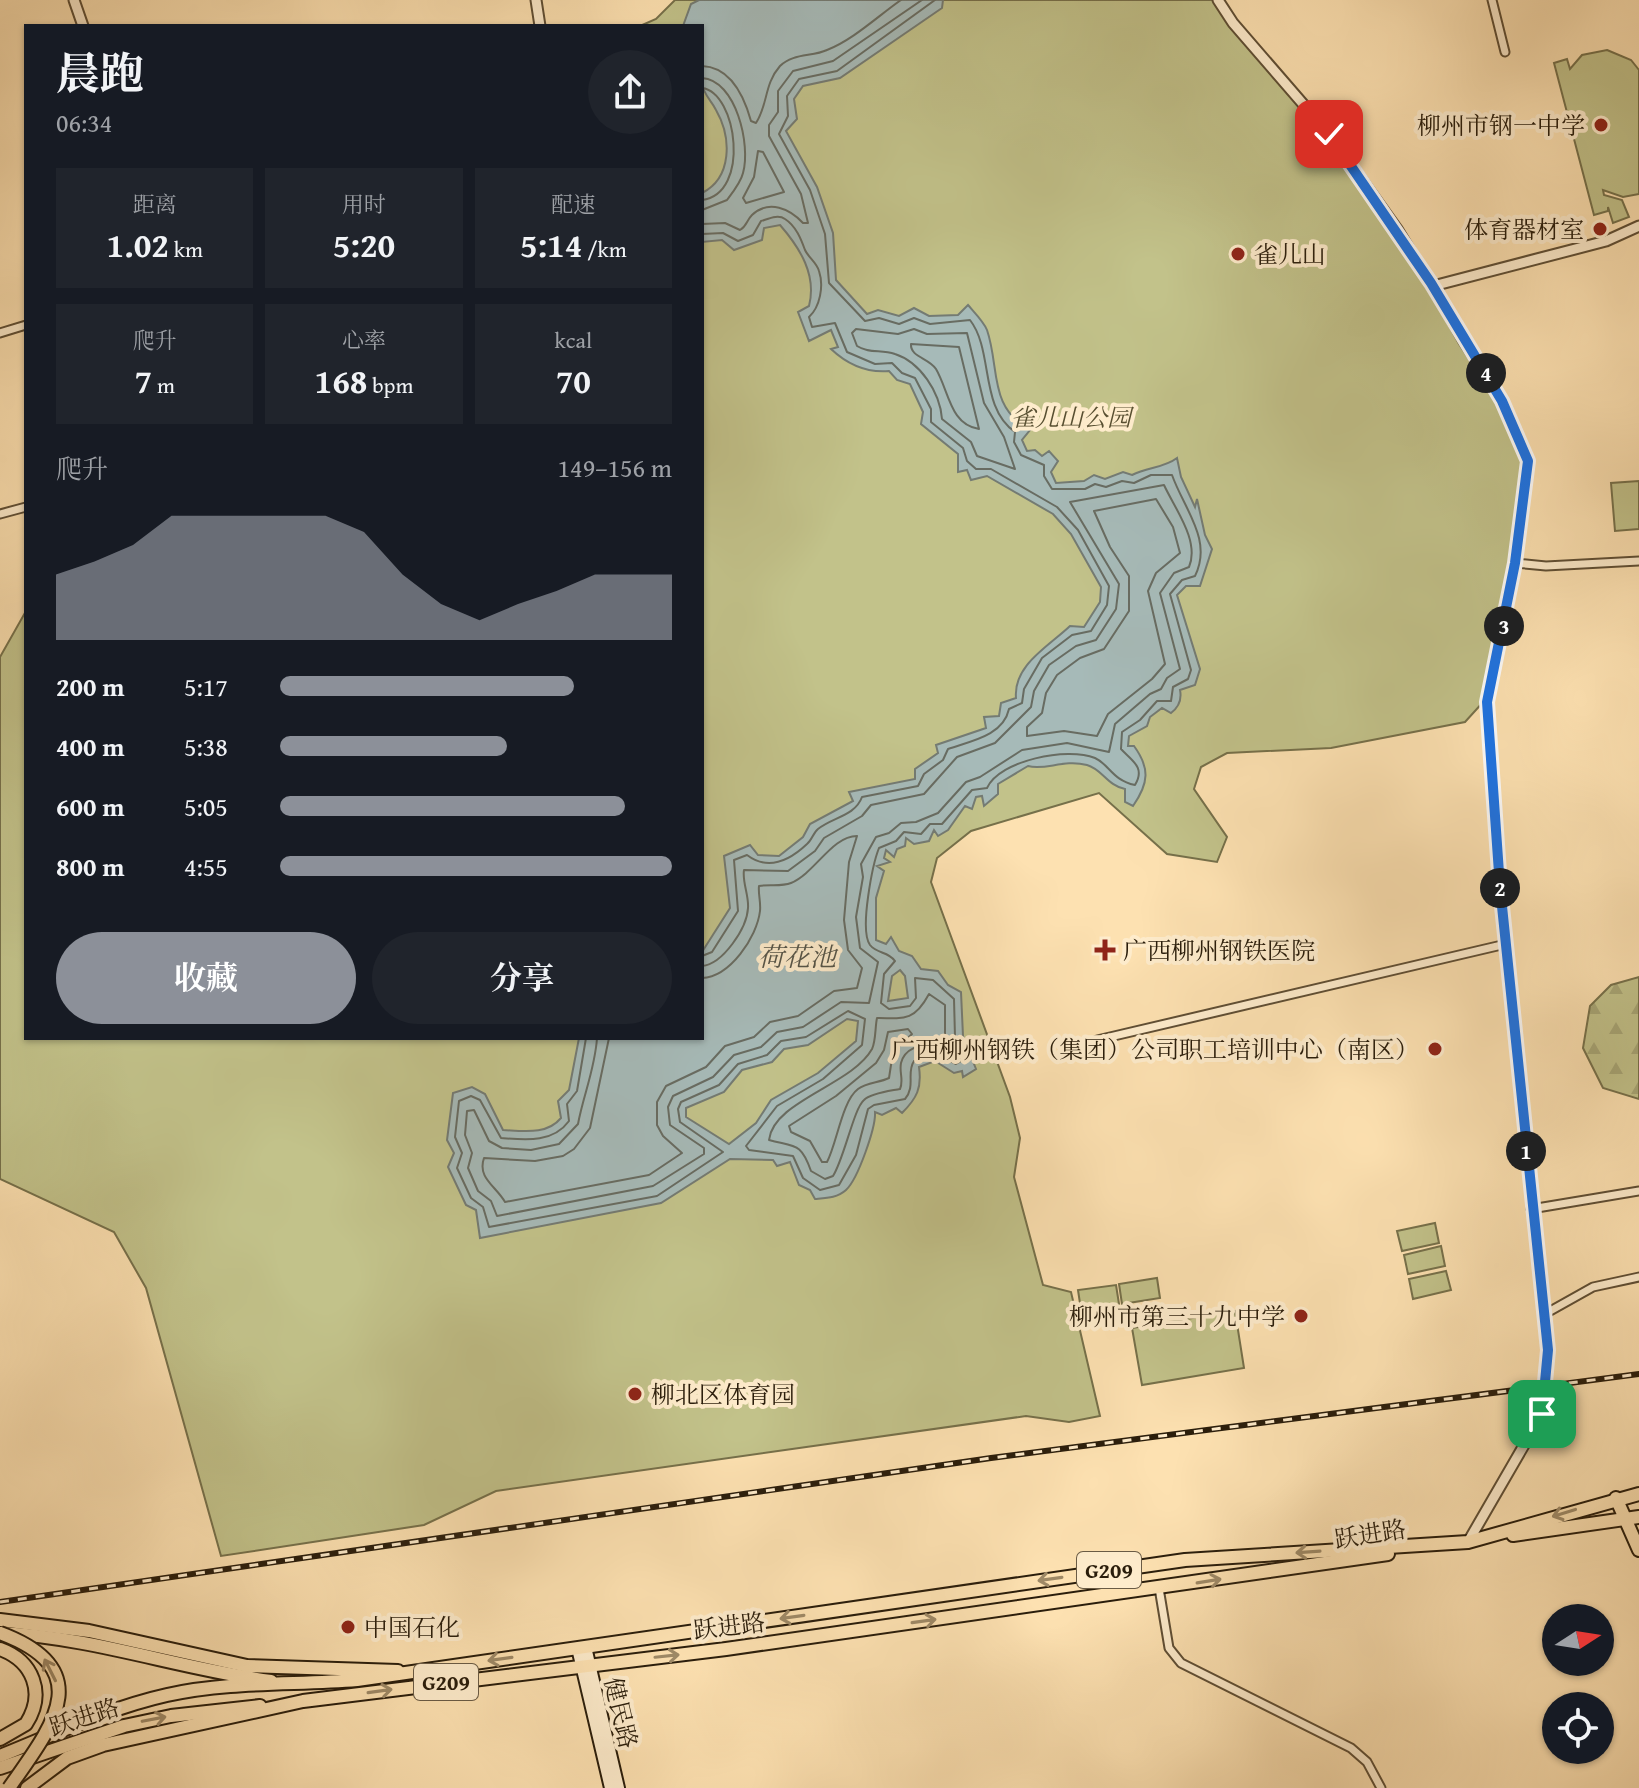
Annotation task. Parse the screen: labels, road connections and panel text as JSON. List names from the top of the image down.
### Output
{
  "streets": {
    "main road": ["跃进路", "G209", "健民路"]
  },
  "crossings": [
    ["跃进路", "G209"],
    ["跃进路", "健民路"]
  ],
  "water": ["荷花池"],
  "parks": ["雀儿山公园"],
  "places": {
    "other": [
      "柳州市钢一中学",
      "体育器材室",
      "雀儿山",
      "广西柳州钢铁（集团）公司职工培训中心（南区）",
      "柳州市第三十九中学",
      "柳北区体育园",
      "中国石化"
    ],
    "health": ["广西柳州钢铁医院"]
  },
  "north": "right",
  "page": {
    "heading": ["晨跑", "06:34"],
    "stats": [
      ["距离", "1.02 km"],
      ["用时", "5:20"],
      ["配速", "5:14 /km"],
      ["爬升", "7 m"],
      ["心率", "168 bpm"],
      ["kcal", "70"]
    ],
    "pins": [
      "4",
      "3",
      "2",
      "1"
    ],
    "chart": ["爬升", "149–156 m"],
    "list": [
      {
        "name": "200 m",
        "note": "5:17"
      },
      {
        "name": "400 m",
        "note": "5:38"
      },
      {
        "name": "600 m",
        "note": "5:05"
      },
      {
        "name": "800 m",
        "note": "4:55"
      }
    ],
    "buttons": ["收藏", "分享"]
  }
}
